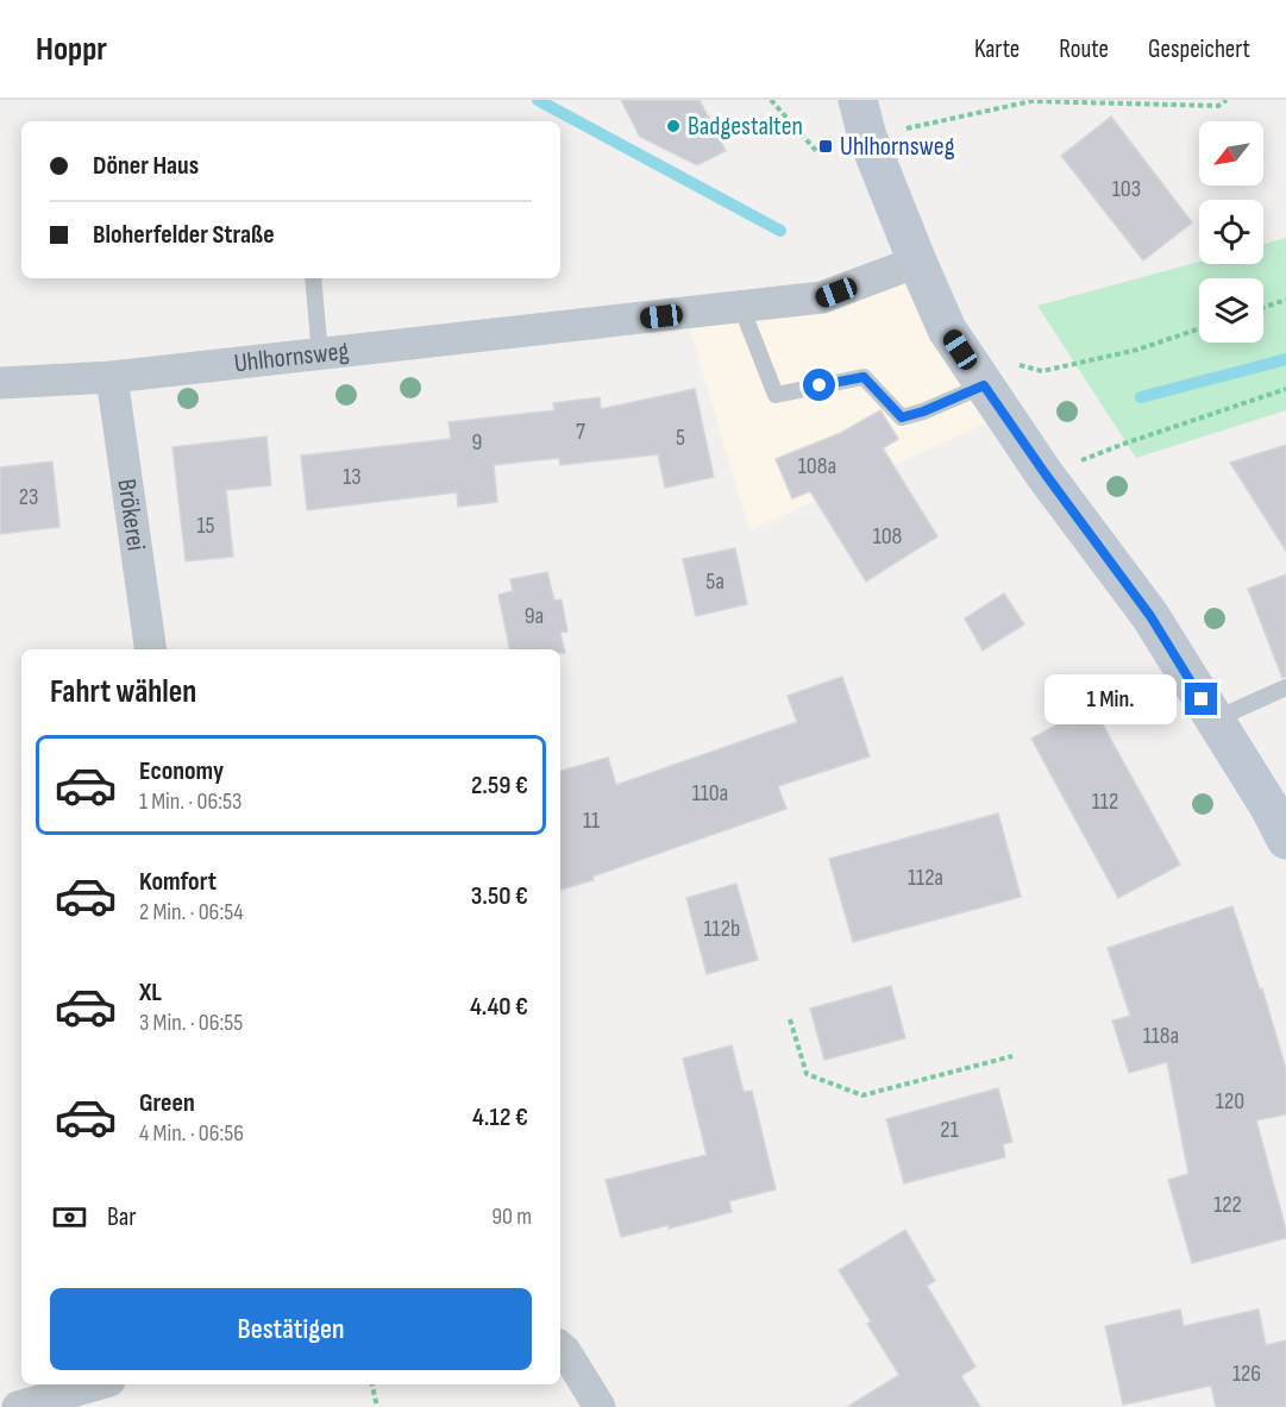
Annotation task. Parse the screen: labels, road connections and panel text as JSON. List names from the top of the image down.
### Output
{
  "streets": {
    "street": ["Uhlhornsweg", "Brökerei"]
  },
  "crossings": [
    ["Uhlhornsweg", "Brökerei"]
  ],
  "places": {
    "other": ["Badgestalten"],
    "transit": ["Uhlhornsweg"]
  },
  "house_numbers": [
    "103",
    "7",
    "5",
    "9",
    "108a",
    "13",
    "23",
    "15",
    "108",
    "5a",
    "9a",
    "110a",
    "112",
    "11",
    "112a",
    "112b",
    "118a",
    "120",
    "21",
    "122",
    "126"
  ],
  "north": "bottom left",
  "page": {
    "header": "Hoppr",
    "nav": ["Karte", "Route", "Gespeichert"],
    "banner": ["Döner Haus", "Bloherfelder Straße"],
    "heading": "Fahrt wählen",
    "bubble": "1 Min.",
    "list": [
      {
        "name": "Economy",
        "note": "1 Min. · 06:53",
        "value": "2.59 €"
      },
      {
        "name": "Komfort",
        "note": "2 Min. · 06:54",
        "value": "3.50 €"
      },
      {
        "name": "XL",
        "note": "3 Min. · 06:55",
        "value": "4.40 €"
      },
      {
        "name": "Green",
        "note": "4 Min. · 06:56",
        "value": "4.12 €"
      }
    ],
    "pay": ["Bar", "90 m"],
    "buttons": "Bestätigen"
  }
}
